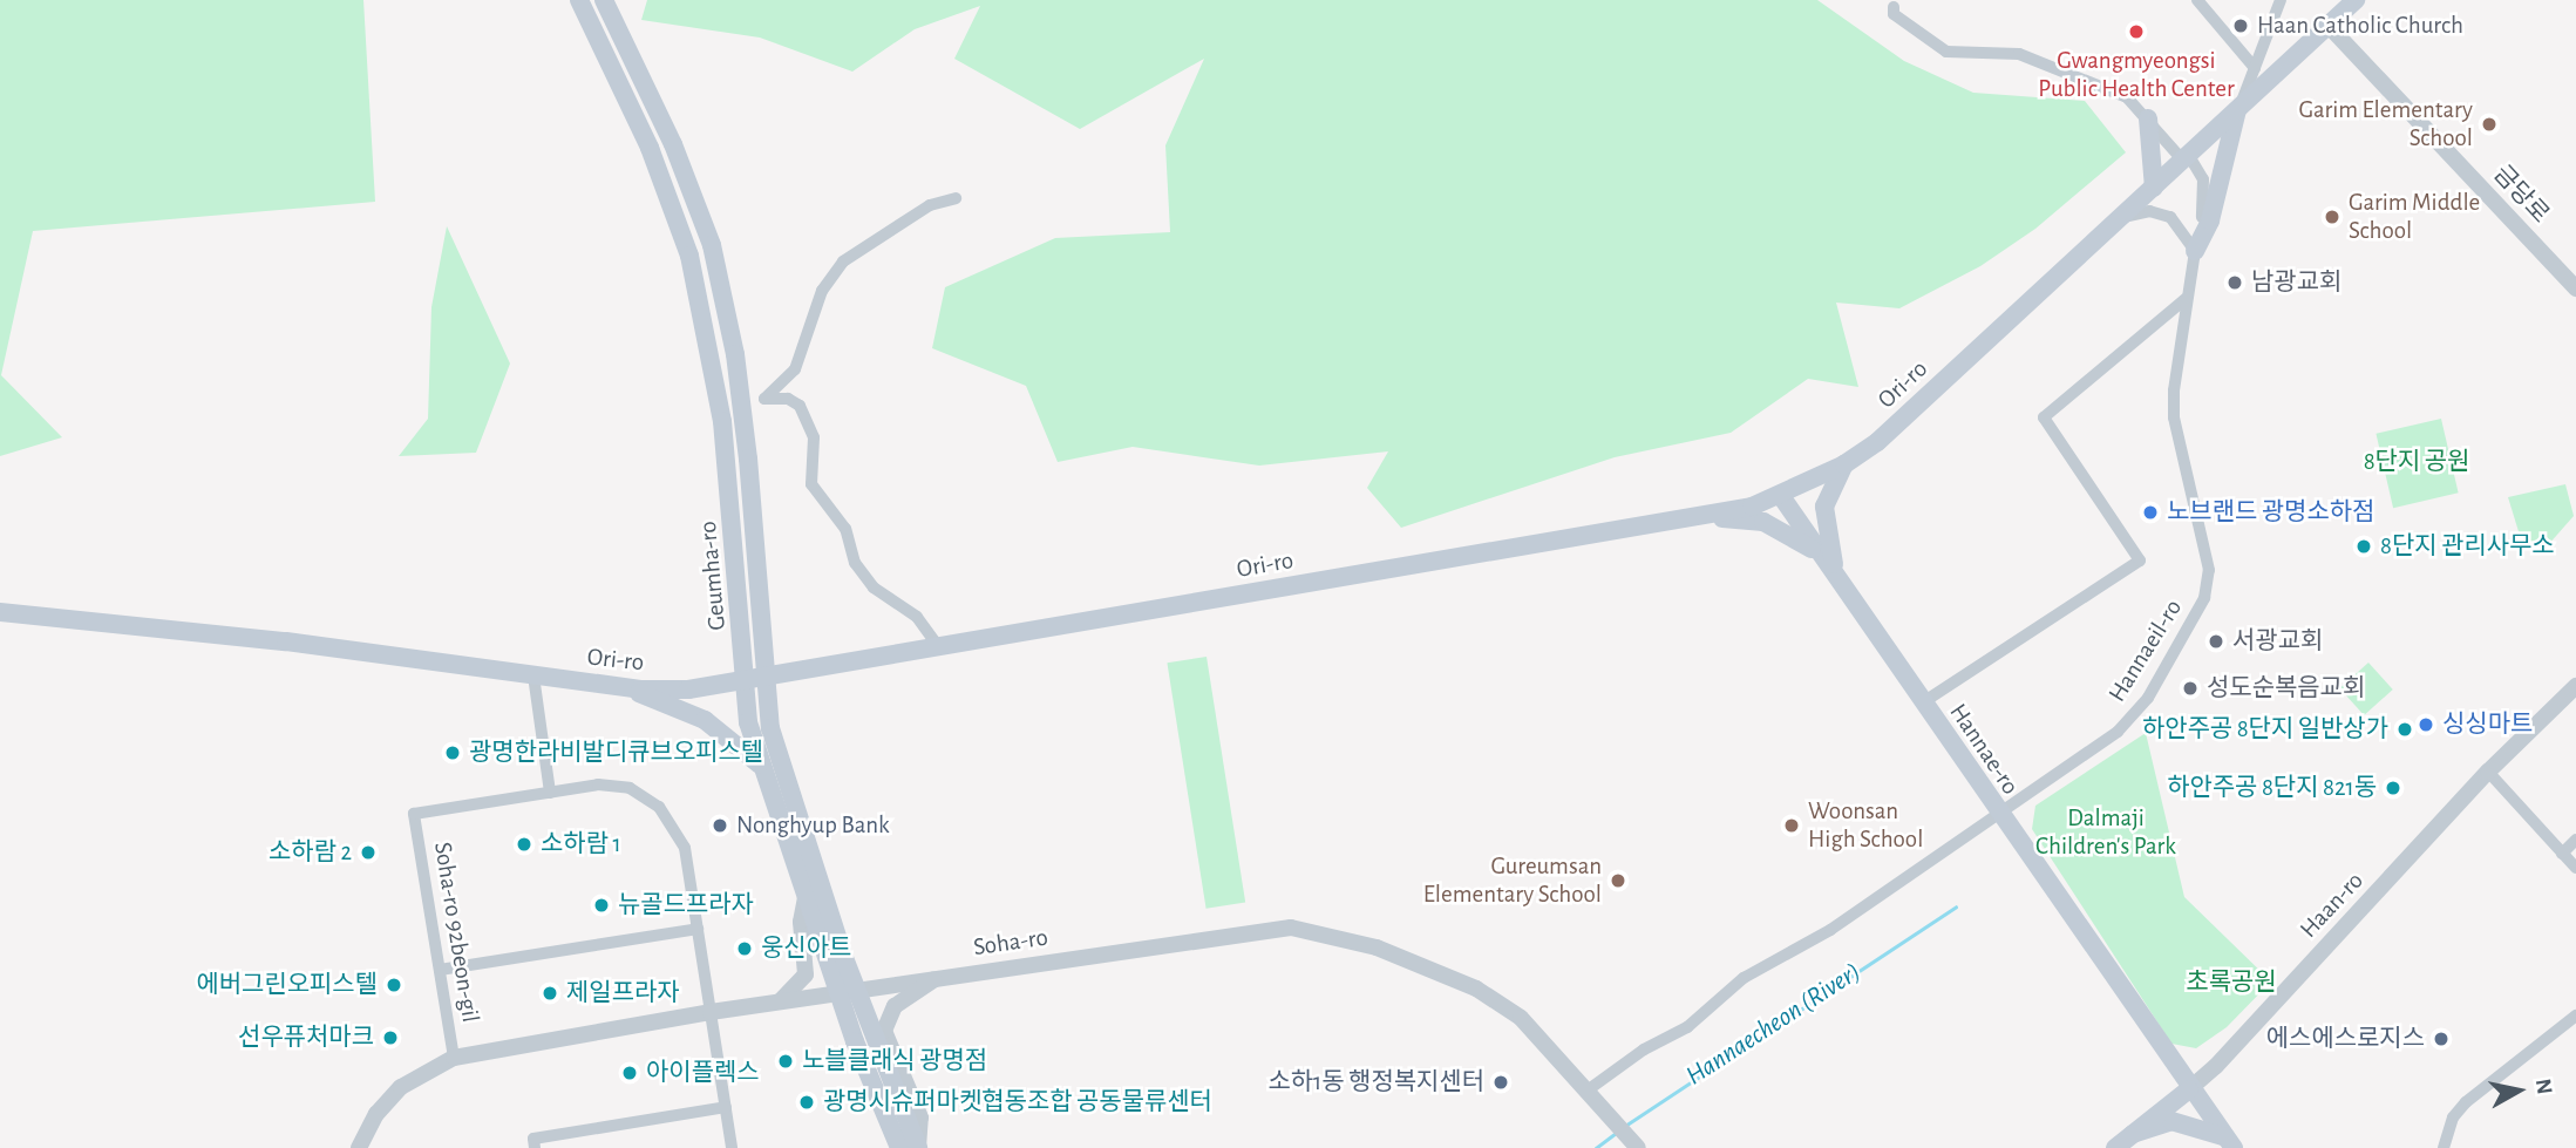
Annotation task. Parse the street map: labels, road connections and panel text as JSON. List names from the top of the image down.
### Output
{
  "streets": {
    "main road": [
      "Ori-ro",
      "Geumha-ro",
      "Hannae-ro",
      "Haan-ro"
    ],
    "street": [
      "금당로",
      "Hannaeil-ro",
      "Soha-ro 92beon-gil",
      "Soha-ro"
    ]
  },
  "crossings": [
    ["금당로", "Ori-ro"],
    ["Ori-ro", "Geumha-ro"],
    ["Ori-ro", "Hannaeil-ro"],
    ["Ori-ro", "Hannae-ro"],
    ["Geumha-ro", "Soha-ro"],
    ["Hannaeil-ro", "Hannae-ro"],
    ["Hannaeil-ro", "Soha-ro"],
    ["Hannae-ro", "Haan-ro"],
    ["Soha-ro 92beon-gil", "Soha-ro"]
  ],
  "water": ["Hannaecheon (River)"],
  "parks": ["8단지 공원", "Dalmaji Children's Park", "초록공원"],
  "places": [
    "Haan Catholic Church",
    "Gwangmyeongsi Public Health Center",
    "Garim Elementary School",
    "Garim Middle School",
    "남광교회",
    "노브랜드 광명소하점",
    "8단지 관리사무소",
    "서광교회",
    "성도순복음교회",
    "싱싱마트",
    "하안주공 8단지 일반상가",
    "광명한라비발디큐브오피스텔",
    "하안주공 8단지 821동",
    "Nonghyup Bank",
    "Woonsan High School",
    "소하람 1",
    "소하람 2",
    "Gureumsan Elementary School",
    "뉴골드프라자",
    "웅신아트",
    "에버그린오피스텔",
    "제일프라자",
    "선우퓨처마크",
    "에스에스로지스",
    "노블클래식 광명점",
    "아이플렉스",
    "소하1동 행정복지센터",
    "광명시슈퍼마켓협동조합 공동물류센터"
  ],
  "north": "right"
}
